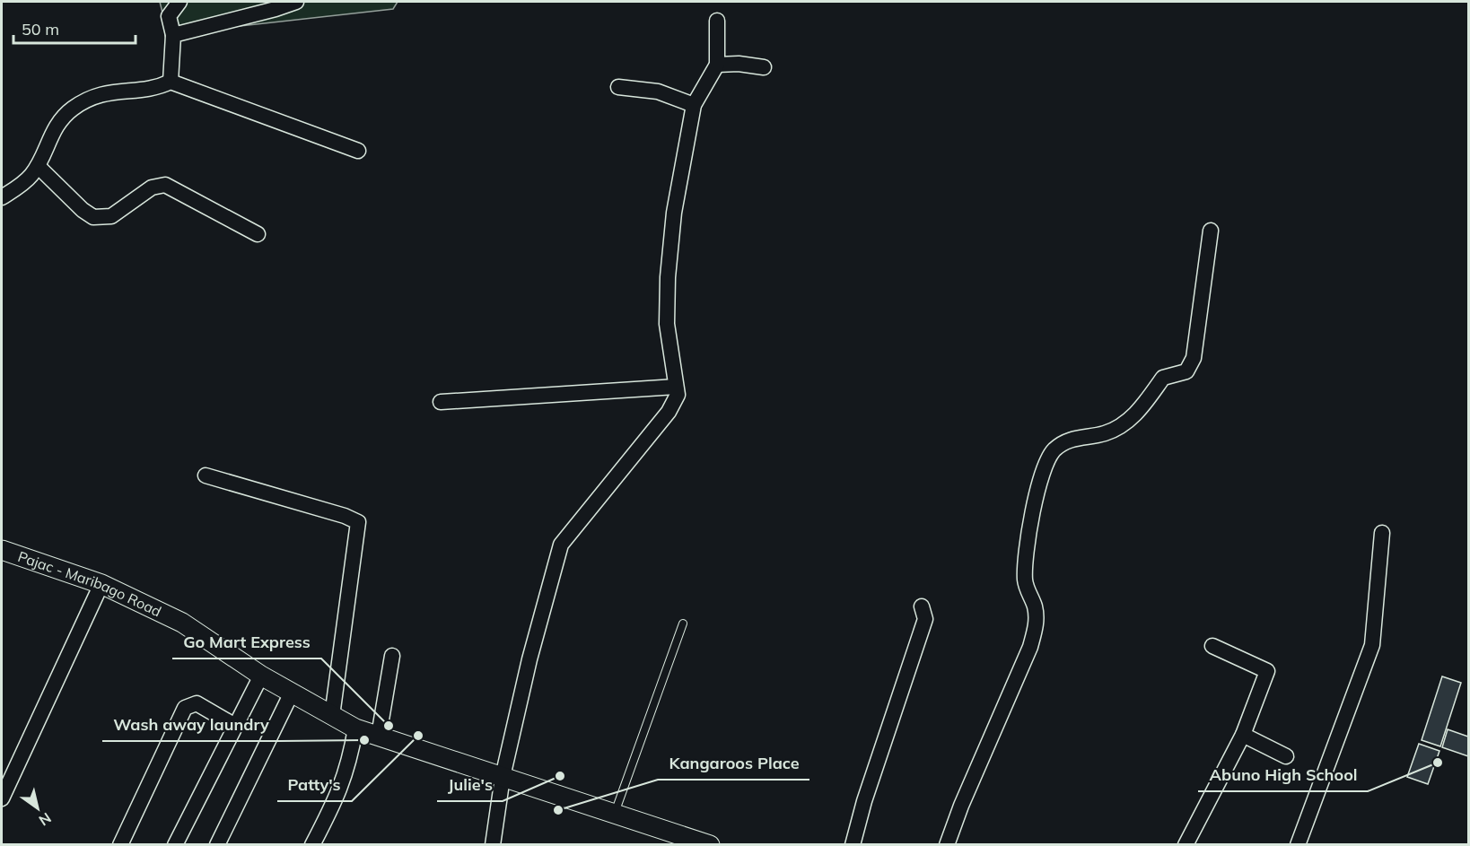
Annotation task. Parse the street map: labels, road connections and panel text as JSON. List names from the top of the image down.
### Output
{
  "streets": {
    "street": ["Pajac - Maribago Road"]
  },
  "places": [
    "Go Mart Express",
    "Patty's",
    "Wash away laundry",
    "Abuno High School",
    "Julie's",
    "Kangaroos Place"
  ],
  "scale_bar": "50 m",
  "north": "bottom right"
}
